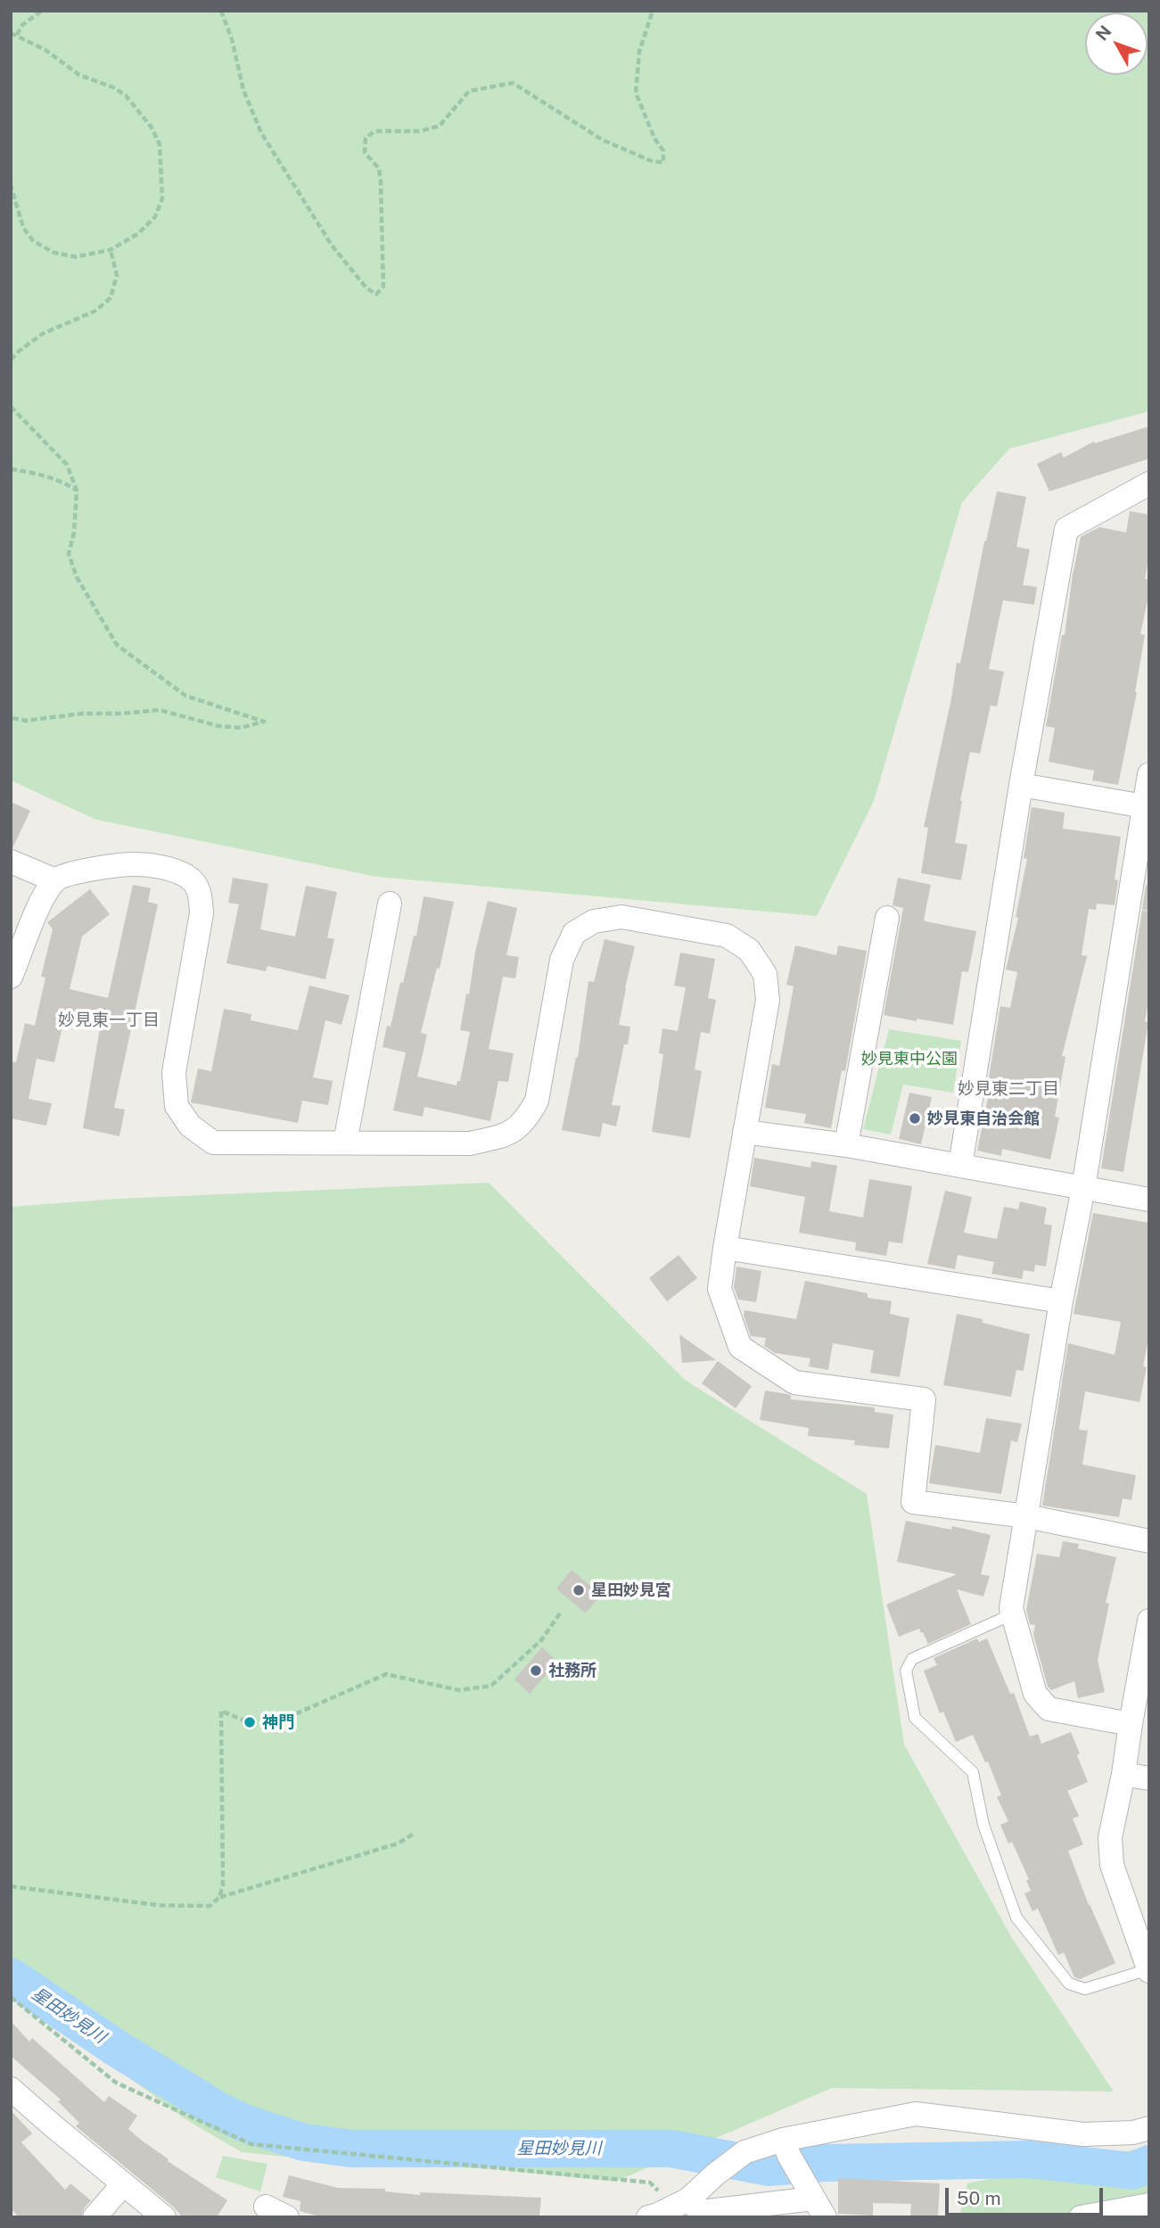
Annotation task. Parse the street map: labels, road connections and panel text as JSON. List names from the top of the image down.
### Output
{
  "districts": ["妙見東一丁目", "妙見東二丁目"],
  "water": ["星田妙見川"],
  "parks": ["妙見東中公園"],
  "places": [
    "妙見東自治会館",
    "星田妙見宮",
    "社務所",
    "神門"
  ],
  "scale_bar": "50 m",
  "north": "top left"
}
